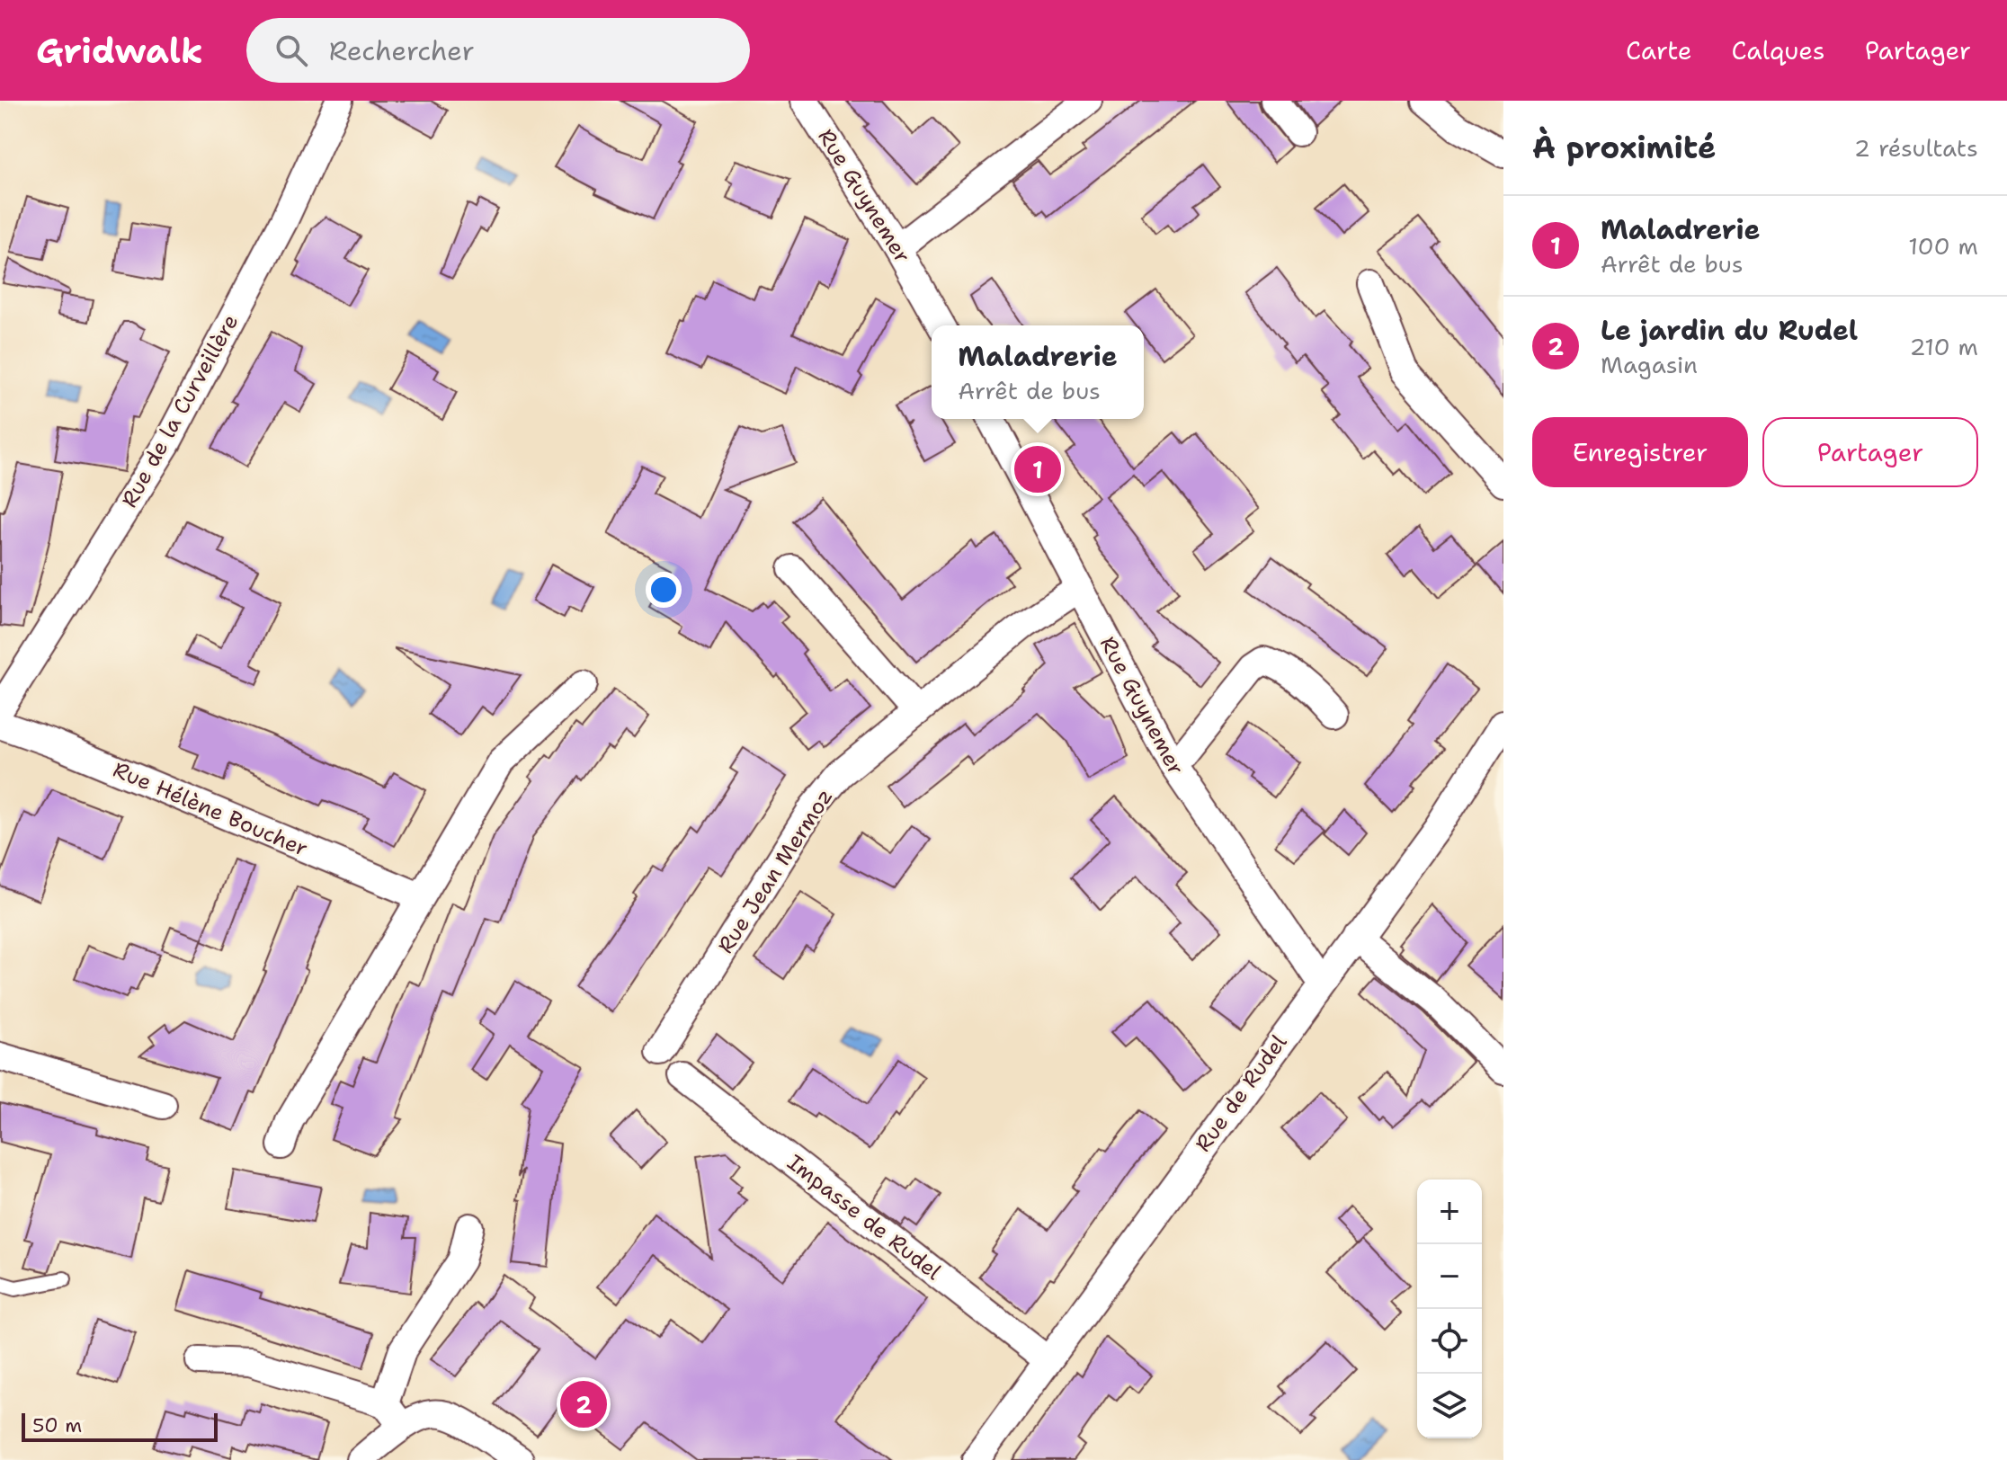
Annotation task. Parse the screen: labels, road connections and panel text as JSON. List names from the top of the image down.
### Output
{
  "streets": {
    "street": [
      "Rue Guynemer",
      "Rue de la Curveillère",
      "Rue Hélène Boucher",
      "Rue Jean Mermoz",
      "Rue de Rudel",
      "Impasse de Rudel"
    ]
  },
  "crossings": [
    ["Rue Guynemer", "Rue Jean Mermoz"],
    ["Rue Guynemer", "Rue de Rudel"],
    ["Rue de Rudel", "Impasse de Rudel"]
  ],
  "scale_bar": "50 m",
  "page": {
    "header": "Gridwalk",
    "search": "Rechercher",
    "nav": ["Carte", "Calques", "Partager"],
    "heading": ["À proximité", "2 résultats"],
    "list": [
      {
        "mark": "1",
        "name": "Maladrerie",
        "note": "Arrêt de bus",
        "value": "100 m"
      },
      {
        "mark": "2",
        "name": "Le jardin du Rudel",
        "note": "Magasin",
        "value": "210 m"
      }
    ],
    "popup": ["Maladrerie", "Arrêt de bus"],
    "buttons": ["Enregistrer", "Partager"],
    "pins": ["1", "2"],
    "map_buttons": ["+", "−"],
    "scale": "50 m"
  }
}
